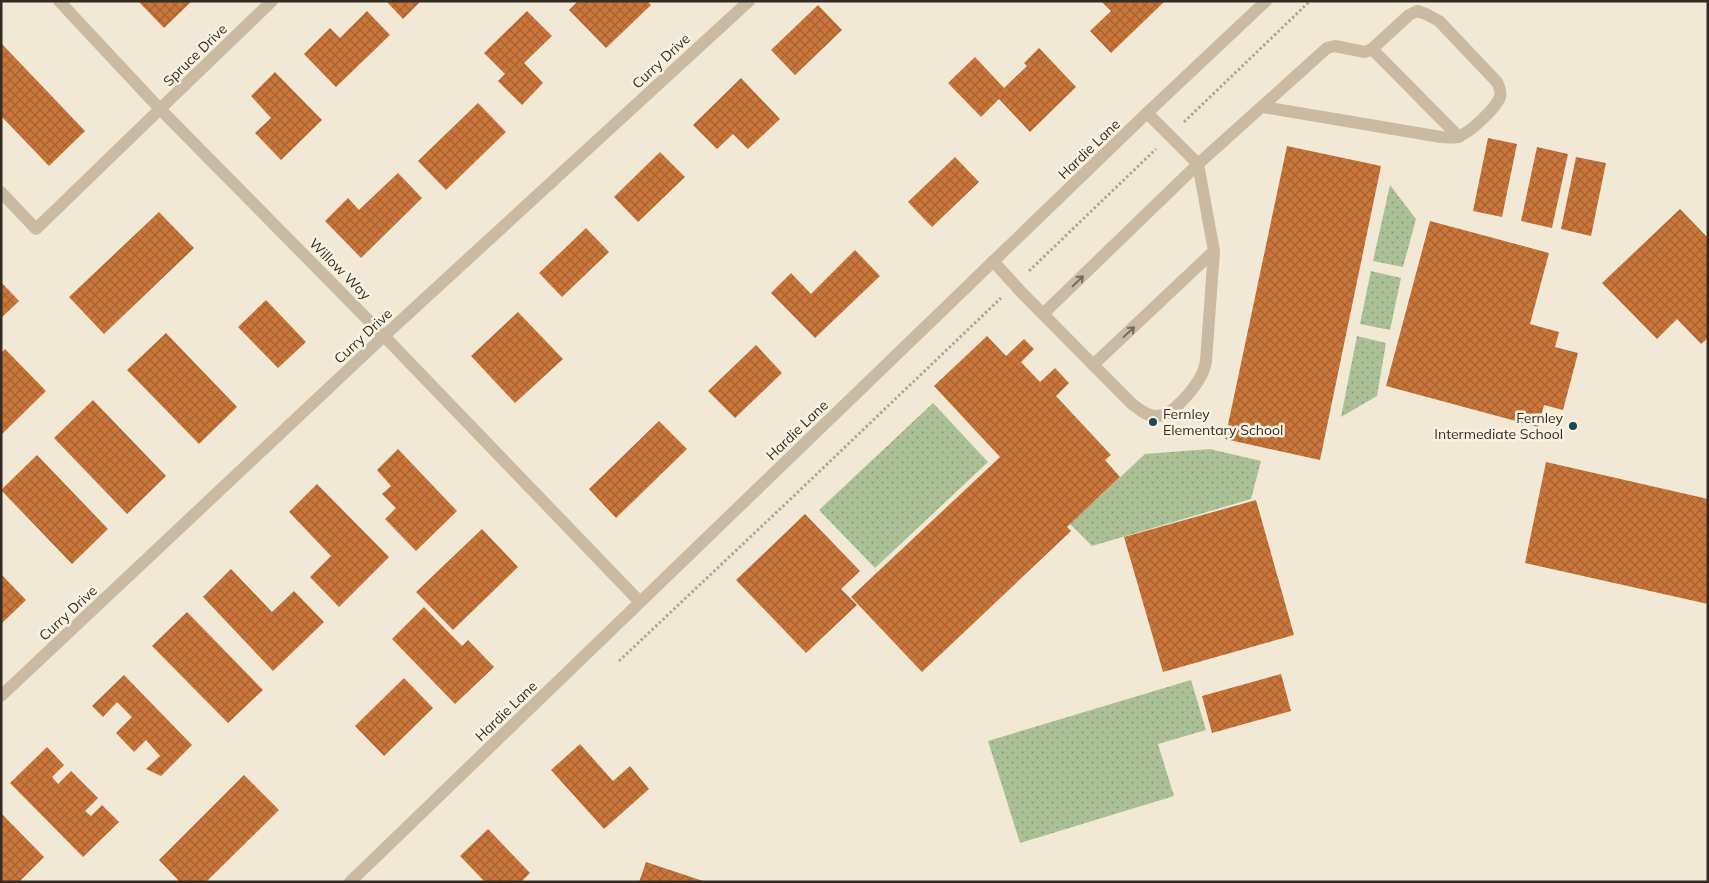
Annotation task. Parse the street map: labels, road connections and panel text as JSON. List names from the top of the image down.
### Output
{
  "streets": {
    "street": [
      "Spruce Drive",
      "Curry Drive",
      "Hardie Lane",
      "Willow Way"
    ]
  },
  "crossings": [
    ["Spruce Drive", "Willow Way"],
    ["Curry Drive", "Willow Way"],
    ["Hardie Lane", "Willow Way"]
  ],
  "places": ["Fernley Elementary School", "Fernley Intermediate School"]
}
